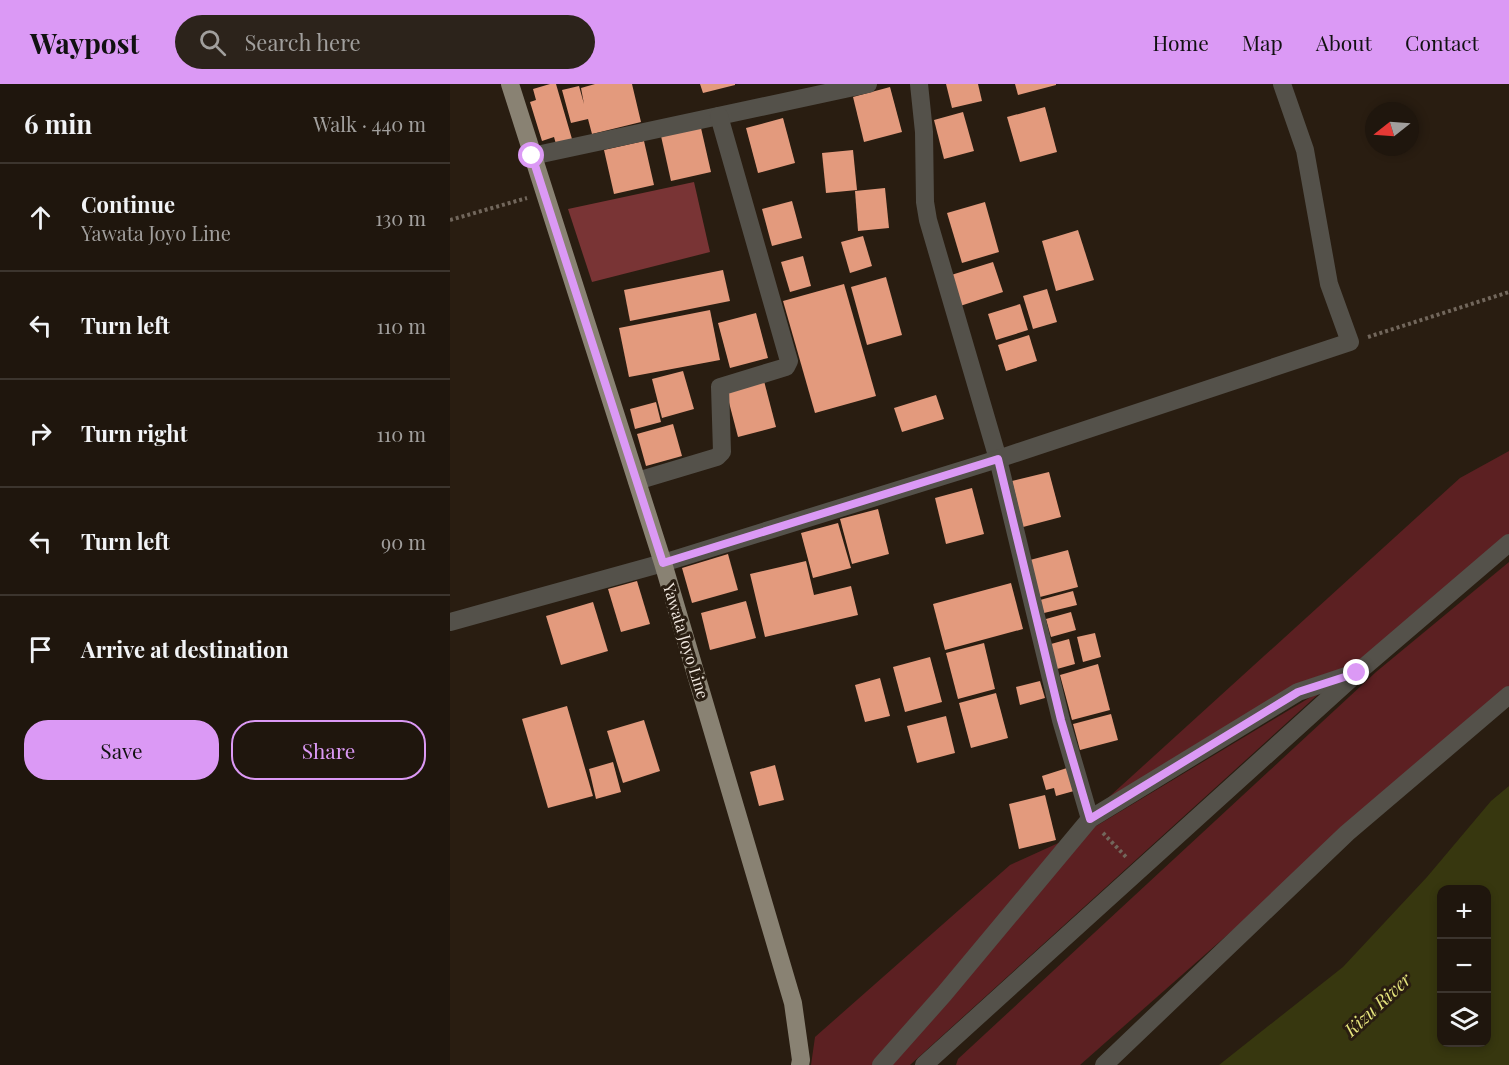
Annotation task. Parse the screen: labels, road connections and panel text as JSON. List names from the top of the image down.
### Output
{
  "streets": {
    "main road": ["Yawata Joyo Line"]
  },
  "water": ["Kizu River"],
  "north": "left",
  "page": {
    "header": "Waypost",
    "search": "Search here",
    "nav": [
      "Home",
      "Map",
      "About",
      "Contact"
    ],
    "heading": ["6 min", "Walk · 440 m"],
    "list": [
      ["Continue", "Yawata Joyo Line", "130 m"],
      ["Turn left", "110 m"],
      ["Turn right", "110 m"],
      ["Turn left", "90 m"],
      "Arrive at destination"
    ],
    "buttons": ["Save", "Share"],
    "map_buttons": ["+", "−"]
  }
}
